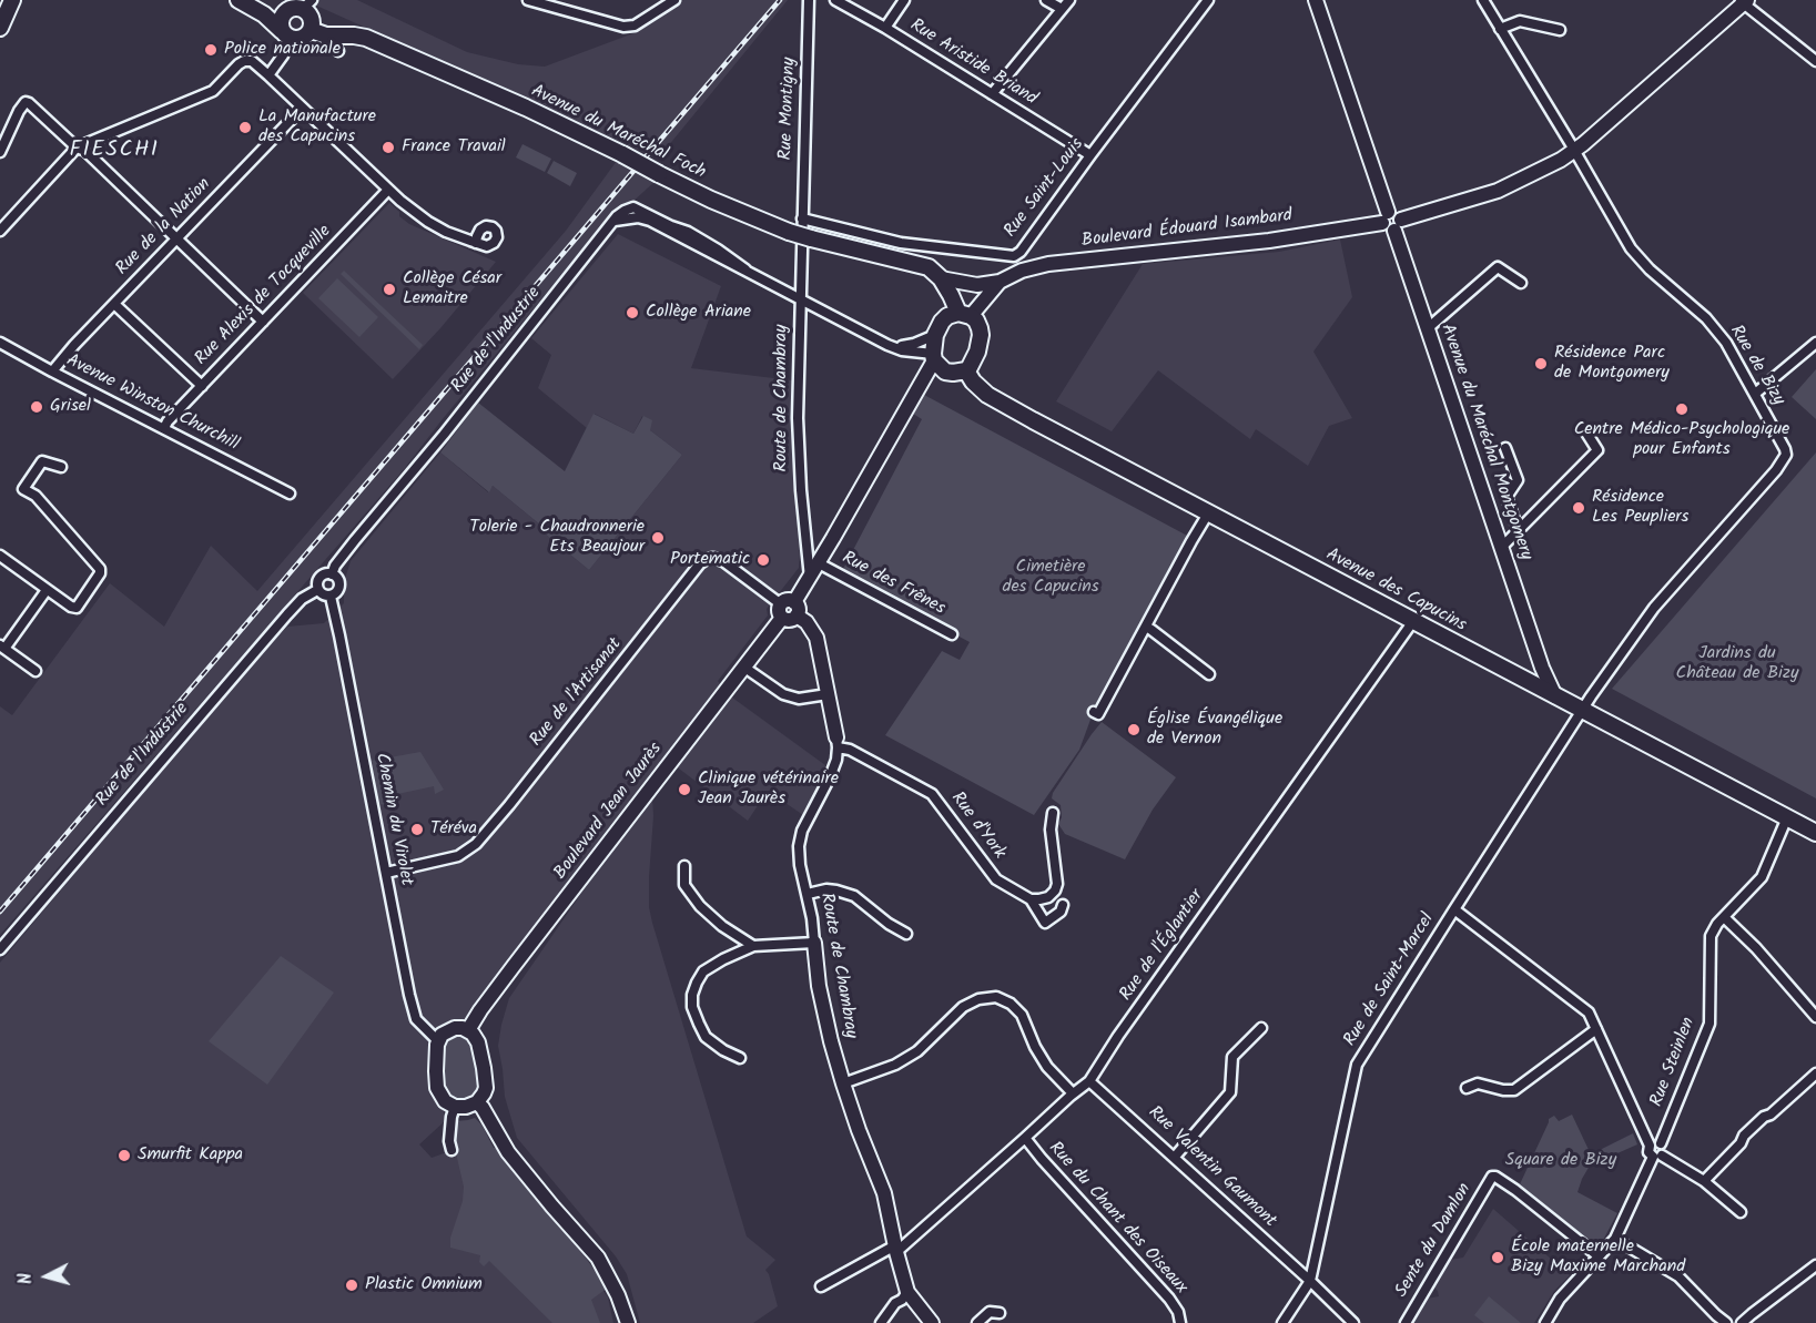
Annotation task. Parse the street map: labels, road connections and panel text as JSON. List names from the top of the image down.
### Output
{
  "streets": {
    "main road": [
      "Avenue du Maréchal Foch",
      "Boulevard Édouard Isambard",
      "Route de Chambray",
      "Avenue du Maréchal Montgomery",
      "Avenue des Capucins",
      "Boulevard Jean Jaurès"
    ],
    "street": [
      "Rue Aristide Briand",
      "Rue Montigny",
      "Rue Saint-Louis",
      "Rue de la Nation",
      "Rue Alexis de Tocqueville",
      "Rue de l'Industrie",
      "Rue de Bizy",
      "Avenue Winston Churchill",
      "Rue des Frênes",
      "Rue de l'Artisanat",
      "Chemin du Virolet",
      "Rue d'York",
      "Rue de l'Églantier",
      "Rue de Saint-Marcel",
      "Rue Steinlen",
      "Rue Valentin Gaumont",
      "Rue du Chant des Oiseaux",
      "Sente du Damlon"
    ]
  },
  "crossings": [
    ["Rue Aristide Briand", "Rue Saint-Louis"],
    ["Rue Montigny", "Rue Saint-Louis"],
    ["Rue Montigny", "Route de Chambray"],
    ["Avenue du Maréchal Foch", "Boulevard Édouard Isambard"],
    ["Rue Saint-Louis", "Route de Chambray"],
    ["Rue de la Nation", "Avenue Winston Churchill"],
    ["Boulevard Édouard Isambard", "Rue de Bizy"],
    ["Boulevard Édouard Isambard", "Avenue du Maréchal Montgomery"],
    ["Boulevard Édouard Isambard", "Avenue des Capucins"],
    ["Boulevard Édouard Isambard", "Boulevard Jean Jaurès"],
    ["Rue Alexis de Tocqueville", "Avenue Winston Churchill"],
    ["Rue de l'Industrie", "Chemin du Virolet"],
    ["Rue de Bizy", "Avenue des Capucins"],
    ["Rue de Bizy", "Rue de Saint-Marcel"],
    ["Route de Chambray", "Rue de l'Artisanat"],
    ["Route de Chambray", "Boulevard Jean Jaurès"],
    ["Route de Chambray", "Rue d'York"],
    ["Route de Chambray", "Rue de l'Églantier"],
    ["Avenue du Maréchal Montgomery", "Avenue des Capucins"],
    ["Rue des Frênes", "Boulevard Jean Jaurès"],
    ["Avenue des Capucins", "Boulevard Jean Jaurès"],
    ["Avenue des Capucins", "Rue de l'Églantier"],
    ["Avenue des Capucins", "Rue de Saint-Marcel"],
    ["Avenue des Capucins", "Rue Steinlen"],
    ["Rue de l'Artisanat", "Boulevard Jean Jaurès"],
    ["Rue de l'Artisanat", "Chemin du Virolet"],
    ["Boulevard Jean Jaurès", "Chemin du Virolet"],
    ["Rue de l'Églantier", "Rue Valentin Gaumont"],
    ["Rue de l'Églantier", "Rue du Chant des Oiseaux"],
    ["Rue de Saint-Marcel", "Rue Valentin Gaumont"]
  ],
  "districts": ["FIESCHI"],
  "parks": ["Cimetière des Capucins", "Jardins du Château de Bizy", "Square de Bizy"],
  "places": [
    "Police nationale",
    "La Manufacture des Capucins",
    "France Travail",
    "Collège César Lemaitre",
    "Collège Ariane",
    "Résidence Parc de Montgomery",
    "Grisel",
    "Centre Médico-Psychologique pour Enfants",
    "Résidence Les Peupliers",
    "Tolerie - Chaudronnerie Ets Beaujour",
    "Portematic",
    "Église Évangélique de Vernon",
    "Clinique vétérinaire Jean Jaurès",
    "Téréva",
    "Smurfit Kappa",
    "École maternelle Bizy Maxime Marchand",
    "Plastic Omnium"
  ],
  "north": "left"
}
